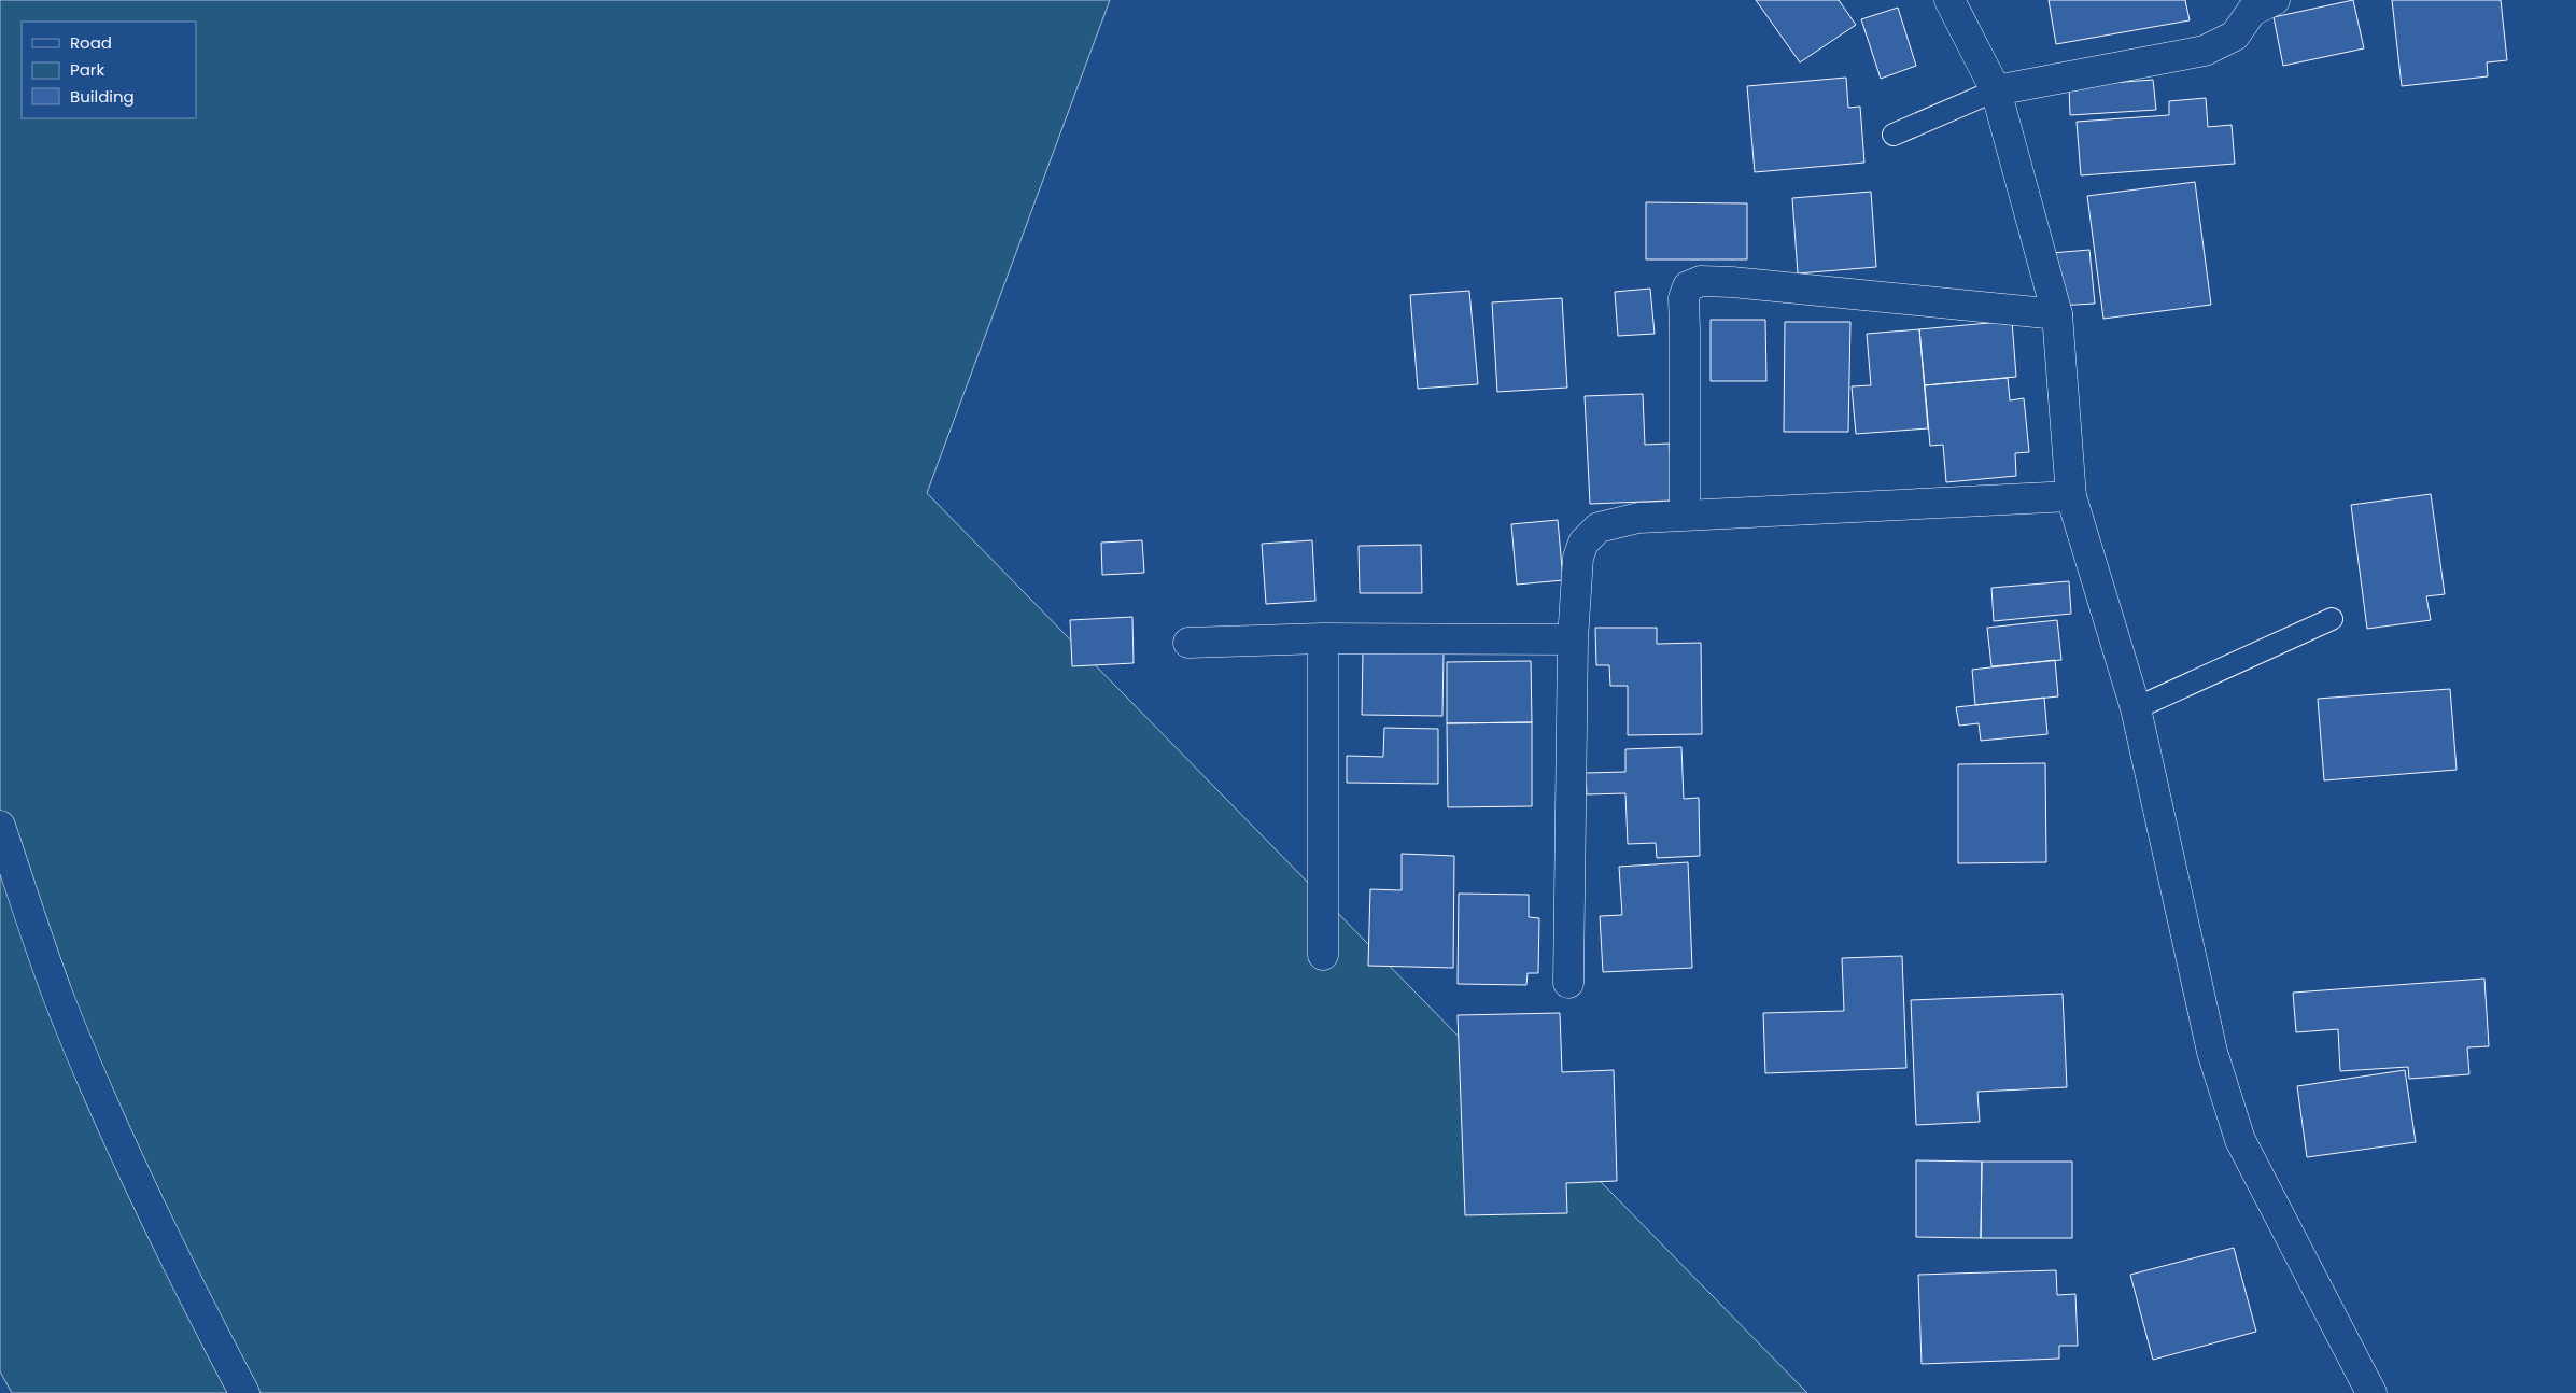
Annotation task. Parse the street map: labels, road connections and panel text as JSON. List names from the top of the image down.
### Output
{
  "legend": ["Road", "Park", "Building"]
}
